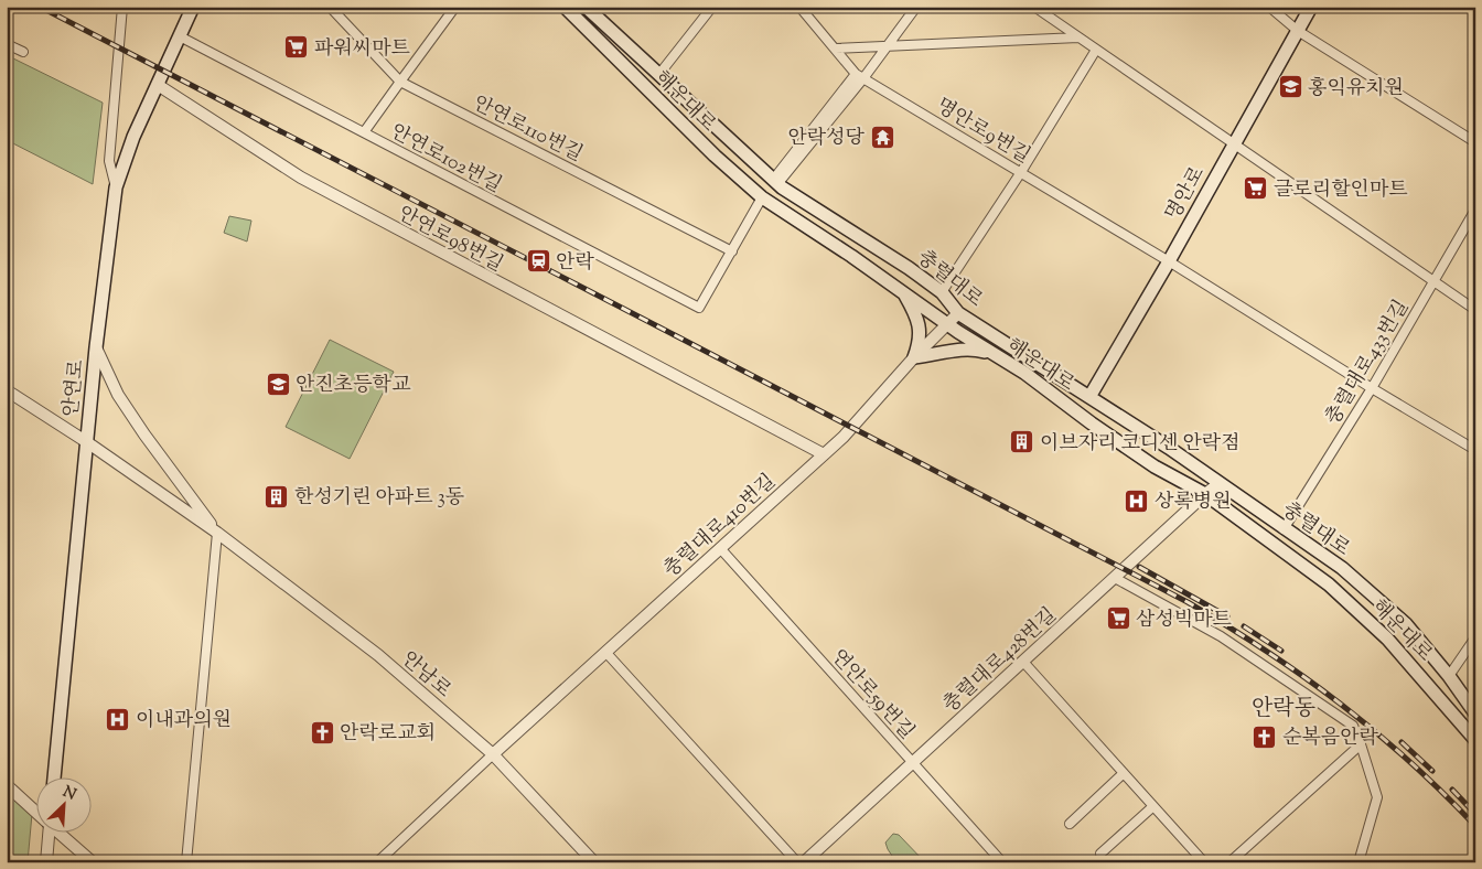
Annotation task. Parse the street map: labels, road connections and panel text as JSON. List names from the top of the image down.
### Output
{
  "streets": {
    "main road": [
      "해운대로",
      "명안로",
      "충렬대로",
      "안연로"
    ],
    "street": [
      "안연로110번길",
      "명안로9번길",
      "안연로102번길",
      "안연로98번길",
      "충렬대로433번길",
      "충렬대로410번길",
      "충렬대로428번길",
      "안남로",
      "연안로59번길"
    ]
  },
  "crossings": [
    ["해운대로", "충렬대로410번길"],
    ["해운대로", "충렬대로428번길"],
    ["안연로110번길", "안연로102번길"],
    ["명안로9번길", "명안로"],
    ["명안로9번길", "충렬대로433번길"],
    ["안연로102번길", "안연로"],
    ["명안로", "충렬대로"],
    ["안연로98번길", "안연로"],
    ["안연로98번길", "충렬대로410번길"],
    ["충렬대로", "충렬대로433번길"],
    ["충렬대로", "충렬대로410번길"],
    ["충렬대로", "충렬대로428번길"],
    ["안연로", "안남로"],
    ["충렬대로410번길", "안남로"],
    ["충렬대로410번길", "연안로59번길"],
    ["충렬대로428번길", "연안로59번길"]
  ],
  "districts": ["안락동"],
  "places": {
    "supermarket": ["파워씨마트", "글로리할인마트", "삼성빅마트"],
    "school or university": ["홍익유치원", "안진초등학교"],
    "temple": ["안락성당"],
    "station": ["안락"],
    "building": ["이브자리 코디센 안락점", "한성기린 아파트 3동"],
    "hospital": ["상록병원", "이내과의원"],
    "church": ["안락로교회", "순복음안락"]
  },
  "north": "top right"
}
